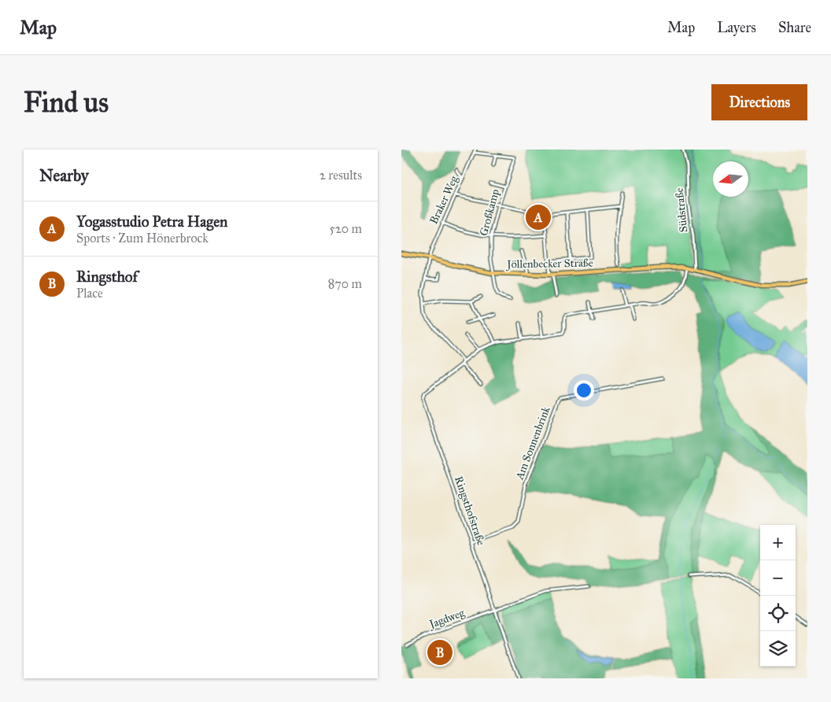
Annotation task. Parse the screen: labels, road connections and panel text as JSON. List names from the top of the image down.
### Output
{
  "streets": {
    "main road": ["Jöllenbecker Straße"],
    "street": [
      "Braker Weg",
      "Südstraße",
      "Großkamp",
      "Am Sonnenbrink",
      "Ringsthofstraße",
      "Jagdweg"
    ]
  },
  "crossings": [
    ["Braker Weg", "Jöllenbecker Straße"],
    ["Südstraße", "Jöllenbecker Straße"],
    ["Großkamp", "Jöllenbecker Straße"],
    ["Am Sonnenbrink", "Ringsthofstraße"],
    ["Ringsthofstraße", "Jagdweg"]
  ],
  "north": "left",
  "page": {
    "header": "Map",
    "nav": ["Map", "Layers", "Share"],
    "buttons": "Directions",
    "title": "Find us",
    "heading": ["Nearby", "2 results"],
    "list": [
      {
        "mark": "A",
        "name": "Yogasstudio Petra Hagen",
        "note": "Sports · Zum Hönerbrock",
        "value": "520 m"
      },
      {
        "mark": "B",
        "name": "Ringsthof",
        "note": "Place",
        "value": "870 m"
      }
    ],
    "pins": ["A", "B"],
    "map_buttons": ["+", "−"]
  }
}
